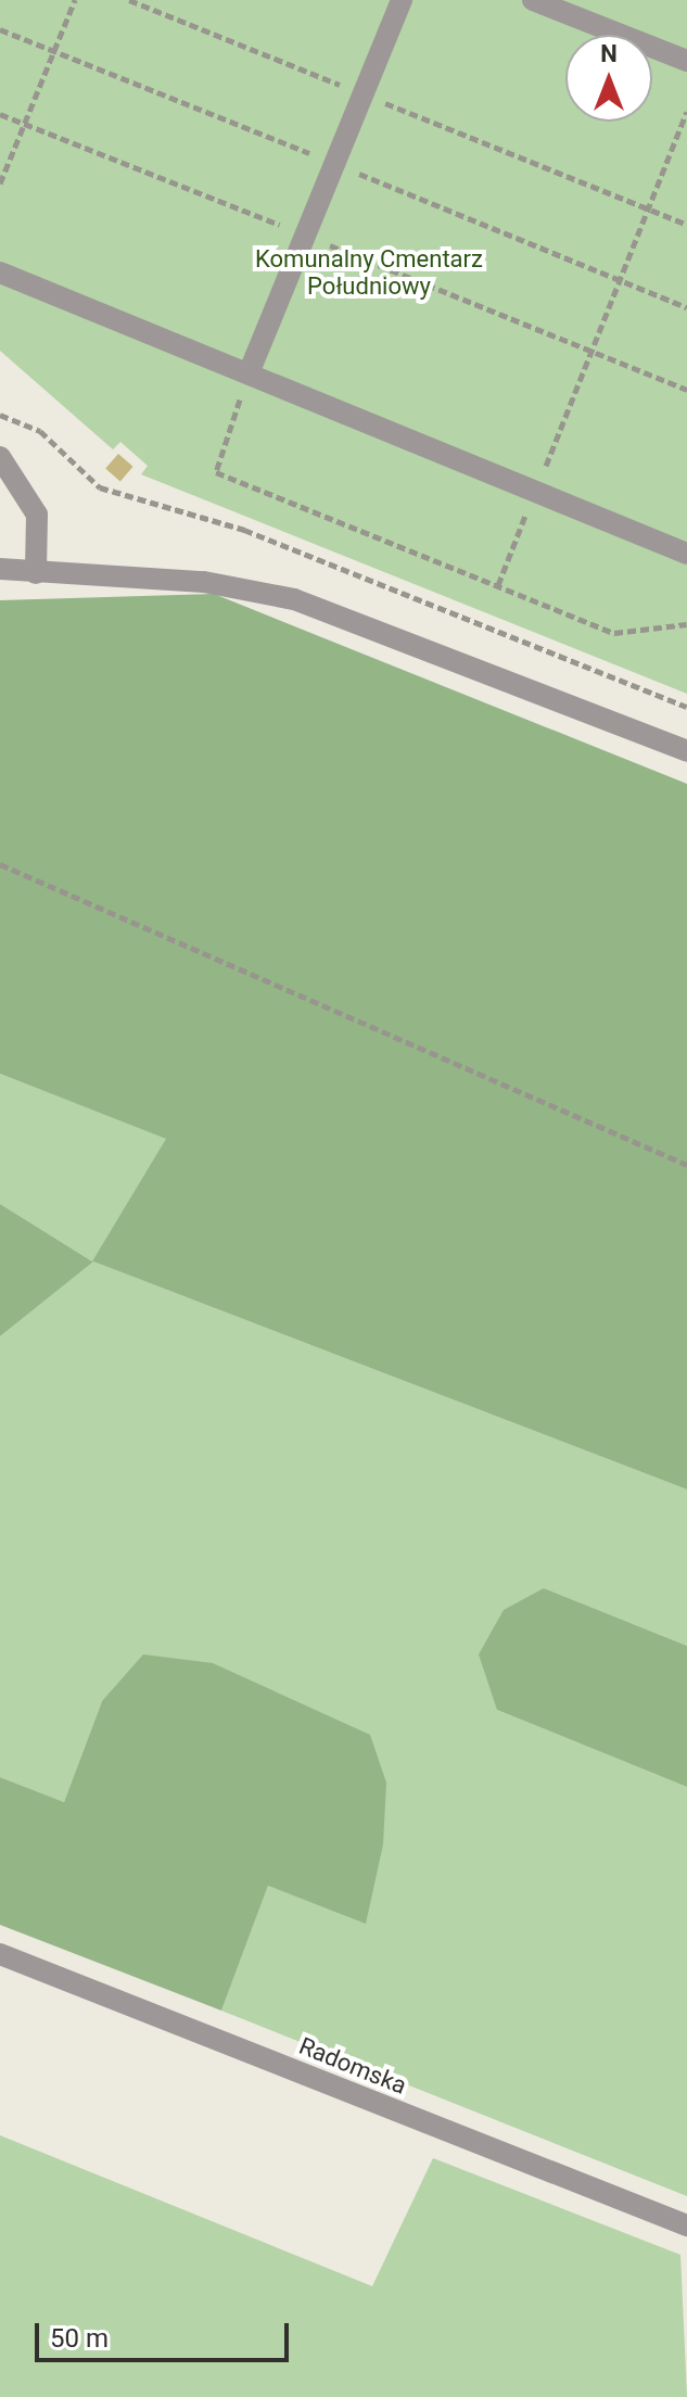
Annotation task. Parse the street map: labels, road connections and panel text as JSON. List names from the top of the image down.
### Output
{
  "streets": {
    "street": ["Radomska"]
  },
  "parks": ["Komunalny Cmentarz Południowy"],
  "scale_bar": "50 m",
  "north": "top"
}
